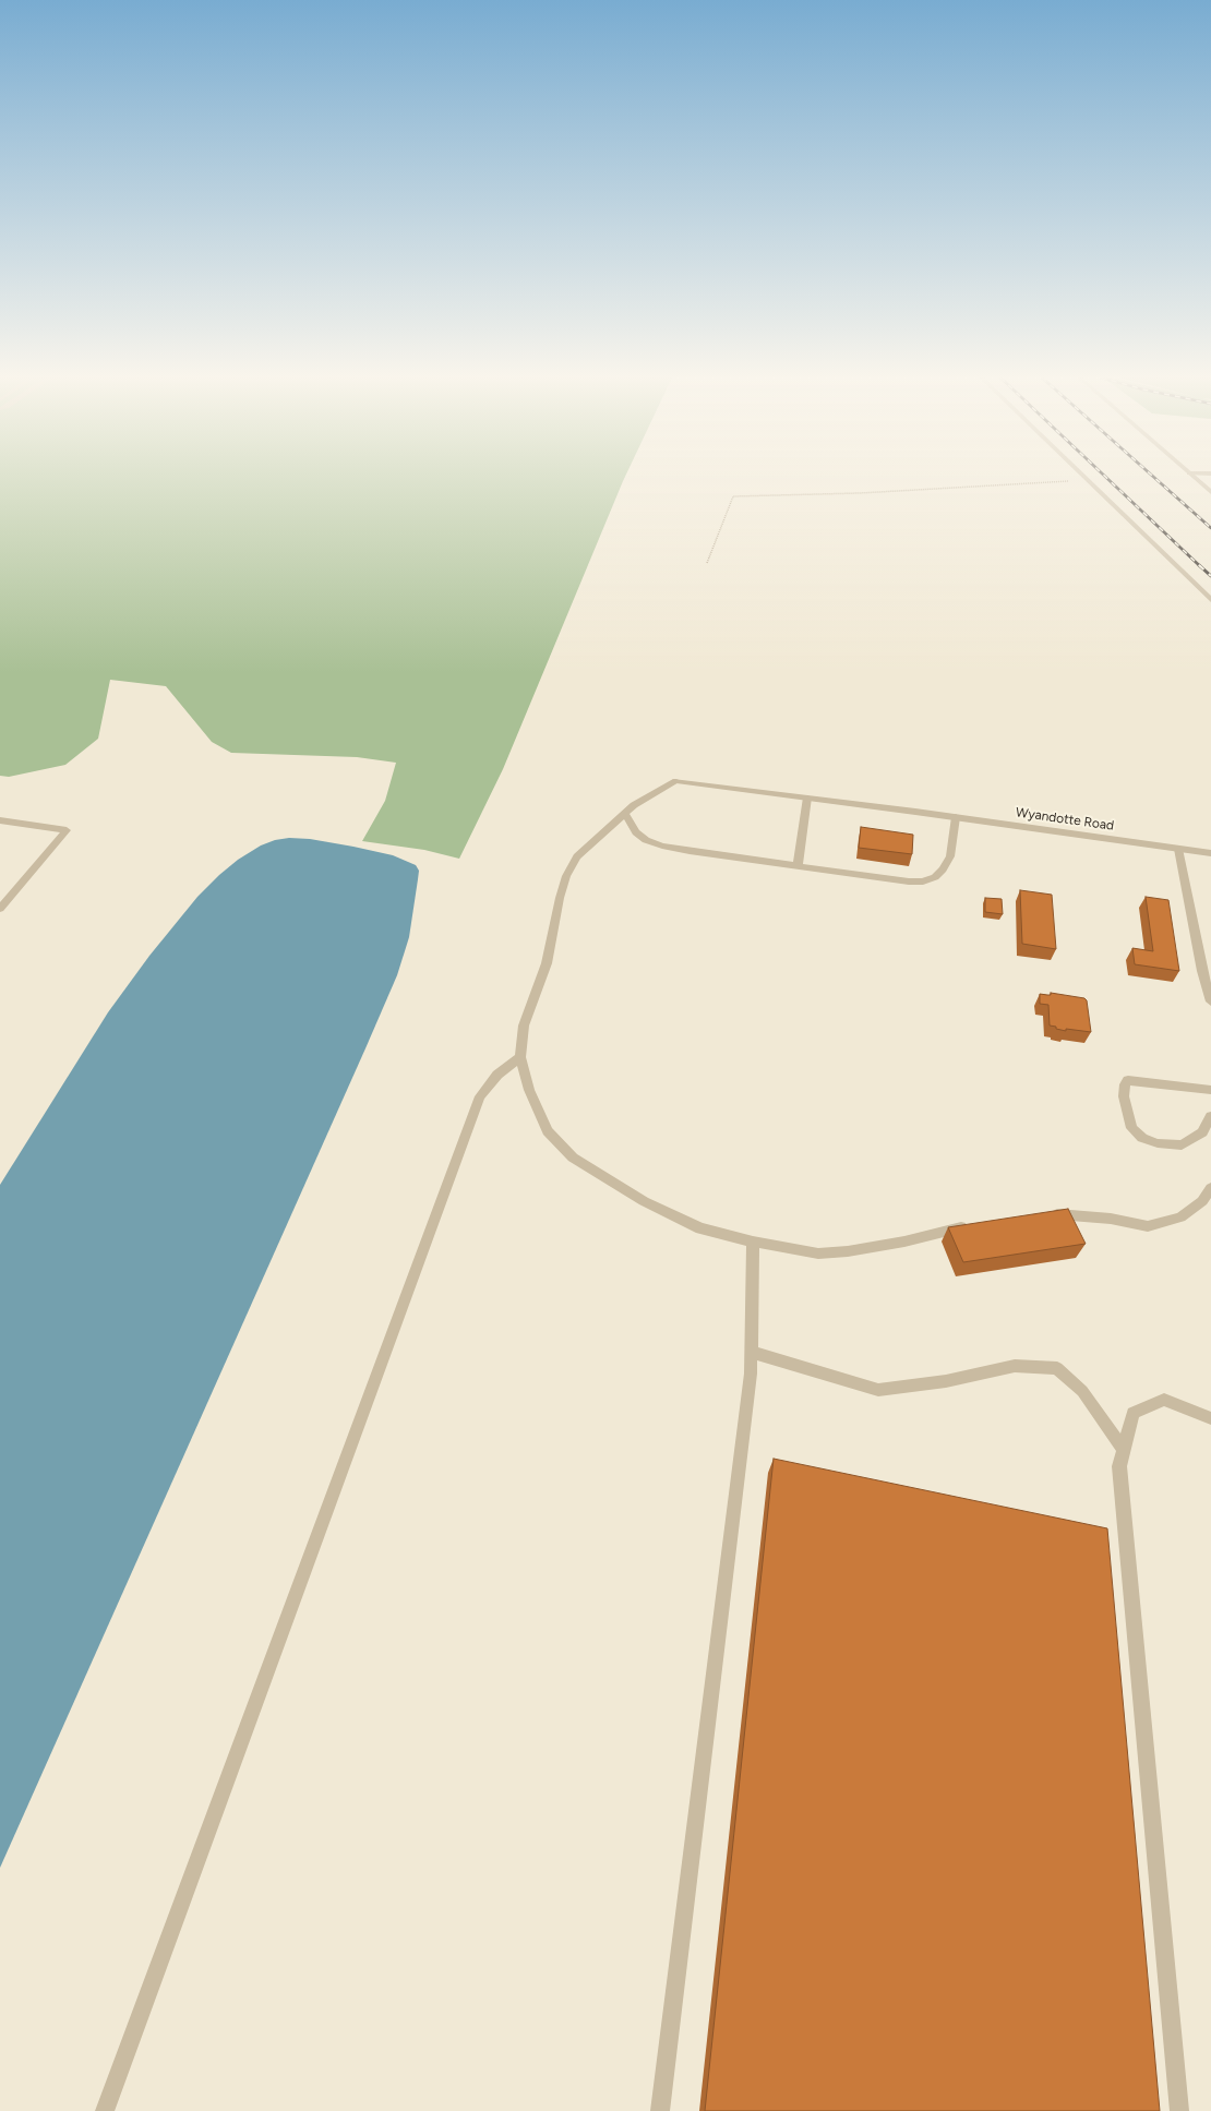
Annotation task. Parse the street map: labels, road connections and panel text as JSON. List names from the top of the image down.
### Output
{
  "streets": {
    "street": ["Wyandotte Road"]
  }
}
